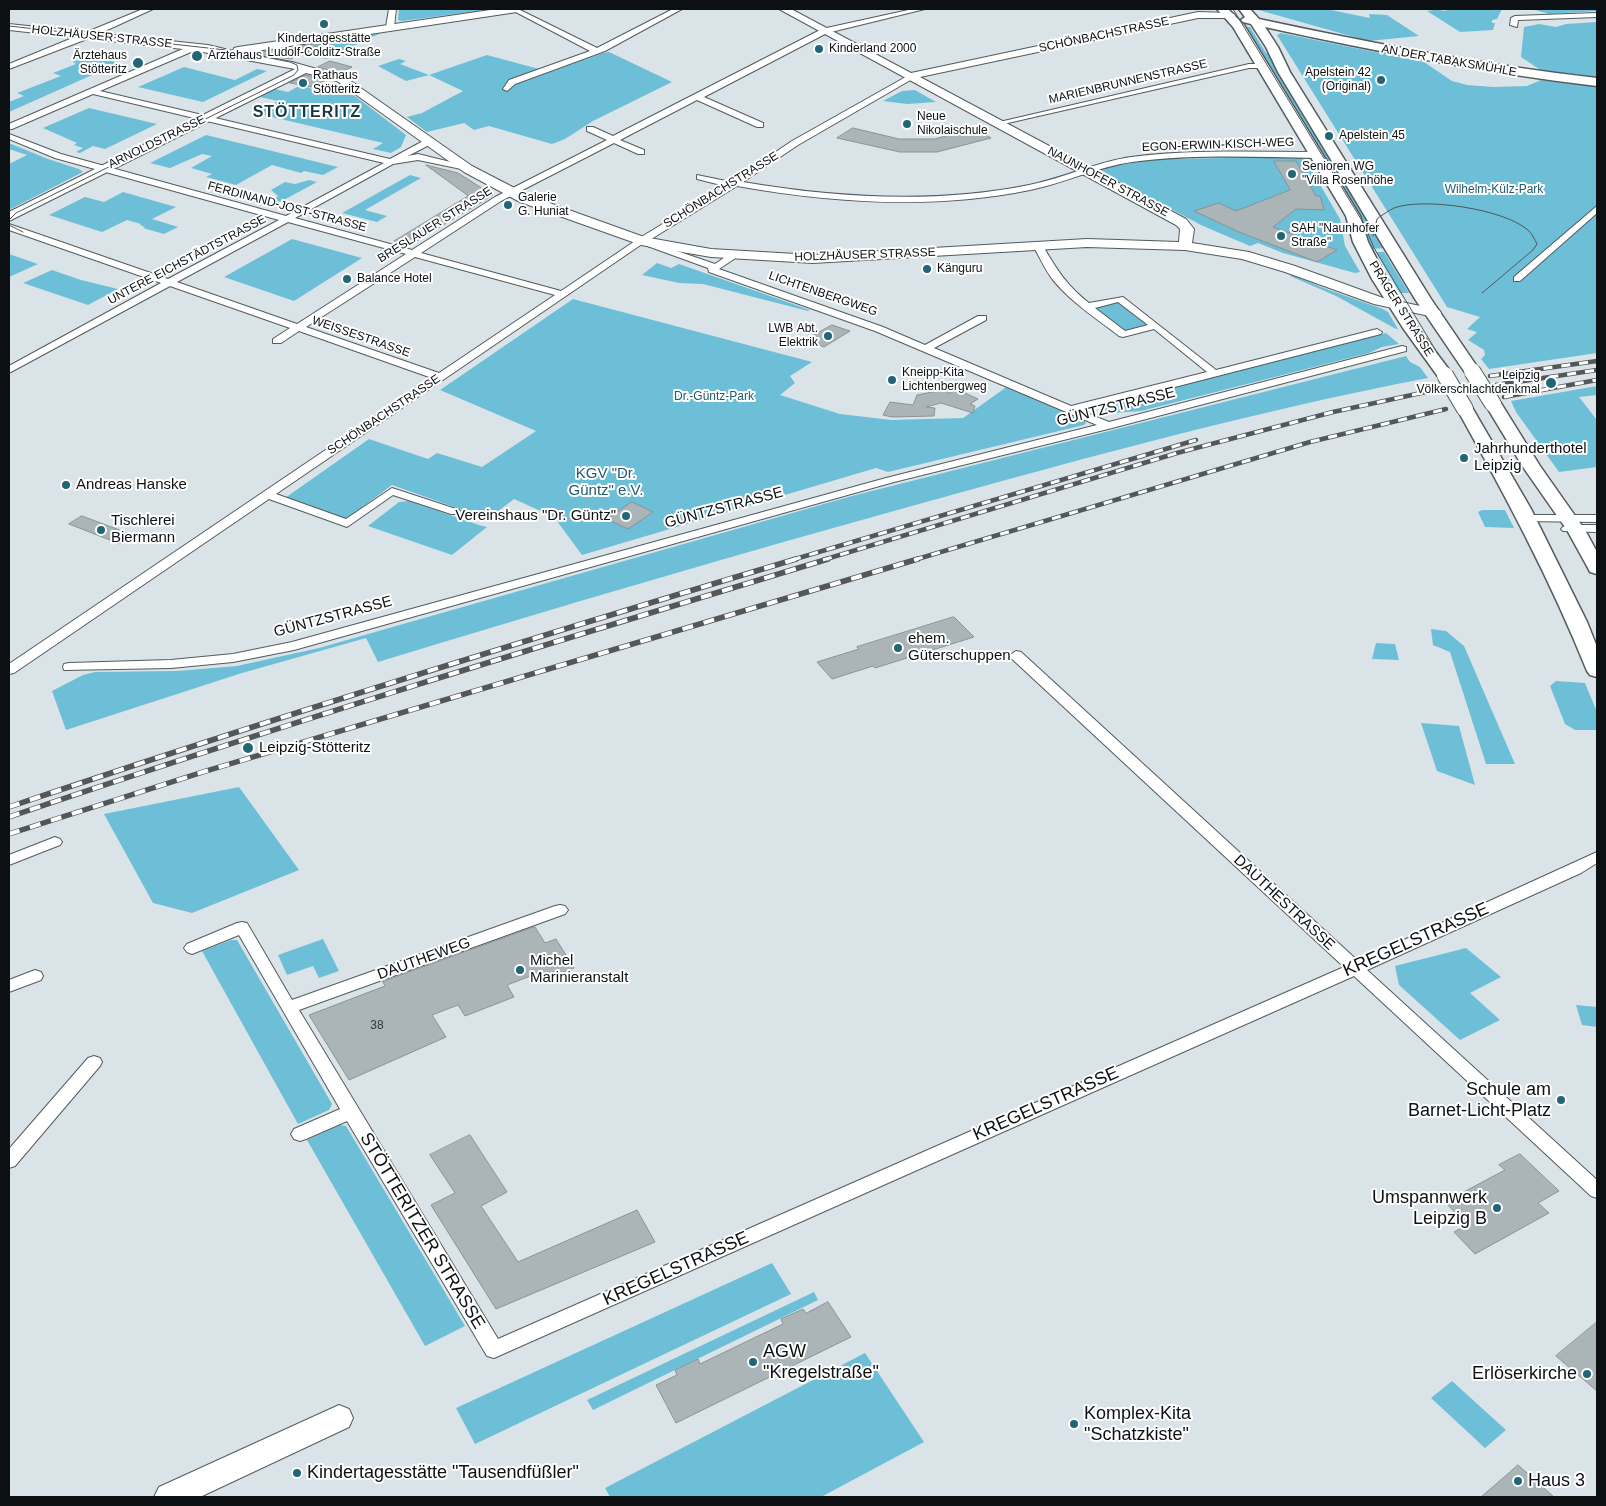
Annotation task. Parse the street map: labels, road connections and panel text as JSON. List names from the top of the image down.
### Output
{
  "streets": {
    "main road": ["AN DER TABAKSMÜHLE", "PRAGER STRASSE"],
    "street": [
      "SCHÖNBACHSTRASSE",
      "HOLZHÄUSER STRASSE",
      "MARIENBRUNNENSTRASSE",
      "ARNOLDSTRASSE",
      "EGON-ERWIN-KISCH-WEG",
      "NAUNHOFER STRASSE",
      "FERDINAND-JOST-STRASSE",
      "BRESLAUER STRASSE",
      "UNTERE EICHSTÄDTSTRASSE",
      "LICHTENBERGWEG",
      "WEISSESTRASSE",
      "GÜNTZSTRASSE",
      "DAUTHESTRASSE",
      "KREGELSTRASSE",
      "DAUTHEWEG",
      "STÖTTERITZER STRASSE"
    ]
  },
  "crossings": [
    ["SCHÖNBACHSTRASSE", "HOLZHÄUSER STRASSE"],
    ["SCHÖNBACHSTRASSE", "AN DER TABAKSMÜHLE"],
    ["SCHÖNBACHSTRASSE", "EGON-ERWIN-KISCH-WEG"],
    ["SCHÖNBACHSTRASSE", "NAUNHOFER STRASSE"],
    ["SCHÖNBACHSTRASSE", "FERDINAND-JOST-STRASSE"],
    ["SCHÖNBACHSTRASSE", "LICHTENBERGWEG"],
    ["SCHÖNBACHSTRASSE", "PRAGER STRASSE"],
    ["SCHÖNBACHSTRASSE", "WEISSESTRASSE"],
    ["HOLZHÄUSER STRASSE", "ARNOLDSTRASSE"],
    ["HOLZHÄUSER STRASSE", "NAUNHOFER STRASSE"],
    ["HOLZHÄUSER STRASSE", "BRESLAUER STRASSE"],
    ["HOLZHÄUSER STRASSE", "UNTERE EICHSTÄDTSTRASSE"],
    ["HOLZHÄUSER STRASSE", "LICHTENBERGWEG"],
    ["AN DER TABAKSMÜHLE", "PRAGER STRASSE"],
    ["MARIENBRUNNENSTRASSE", "NAUNHOFER STRASSE"],
    ["MARIENBRUNNENSTRASSE", "PRAGER STRASSE"],
    ["ARNOLDSTRASSE", "FERDINAND-JOST-STRASSE"],
    ["EGON-ERWIN-KISCH-WEG", "NAUNHOFER STRASSE"],
    ["EGON-ERWIN-KISCH-WEG", "PRAGER STRASSE"],
    ["NAUNHOFER STRASSE", "BRESLAUER STRASSE"],
    ["FERDINAND-JOST-STRASSE", "BRESLAUER STRASSE"],
    ["FERDINAND-JOST-STRASSE", "UNTERE EICHSTÄDTSTRASSE"],
    ["BRESLAUER STRASSE", "WEISSESTRASSE"],
    ["UNTERE EICHSTÄDTSTRASSE", "WEISSESTRASSE"],
    ["LICHTENBERGWEG", "GÜNTZSTRASSE"],
    ["DAUTHESTRASSE", "KREGELSTRASSE"],
    ["KREGELSTRASSE", "STÖTTERITZER STRASSE"],
    ["DAUTHEWEG", "STÖTTERITZER STRASSE"]
  ],
  "districts": ["STÖTTERITZ"],
  "parks": ["Wilhelm-Külz-Park", "Dr.-Güntz-Park", "KGV \"Dr. Güntz\" e.V."],
  "places": [
    "Kindertagesstätte Ludolf-Colditz-Straße",
    "Kinderland 2000",
    "Ärztehaus",
    "Ärztehaus Stötteritz",
    "Apelstein 42 (Original)",
    "Rathaus Stötteritz",
    "Neue Nikolaischule",
    "Apelstein 45",
    "Senioren WG \"Villa Rosenhöhe",
    "Galerie G. Huniat",
    "SAH \"Naunhofer Straße\"",
    "Känguru",
    "Balance Hotel",
    "LWB Abt. Elektrik",
    "Kneipp-Kita Lichtenbergweg",
    "Leipzig Völkerschlachtdenkmal",
    "Jahrhunderthotel Leipzig",
    "Andreas Hanske",
    "Vereinshaus \"Dr. Güntz\"",
    "Tischlerei Biermann",
    "ehem. Güterschuppen",
    "Leipzig-Stötteritz",
    "Michel Marinieranstalt",
    "Schule am Barnet-Licht-Platz",
    "Umspannwerk Leipzig B",
    "AGW \"Kregelstraße\"",
    "Erlöserkirche",
    "Komplex-Kita \"Schatzkiste\"",
    "Kindertagesstätte \"Tausendfüßler\"",
    "Haus 3"
  ],
  "house_numbers": ["38"]
}
